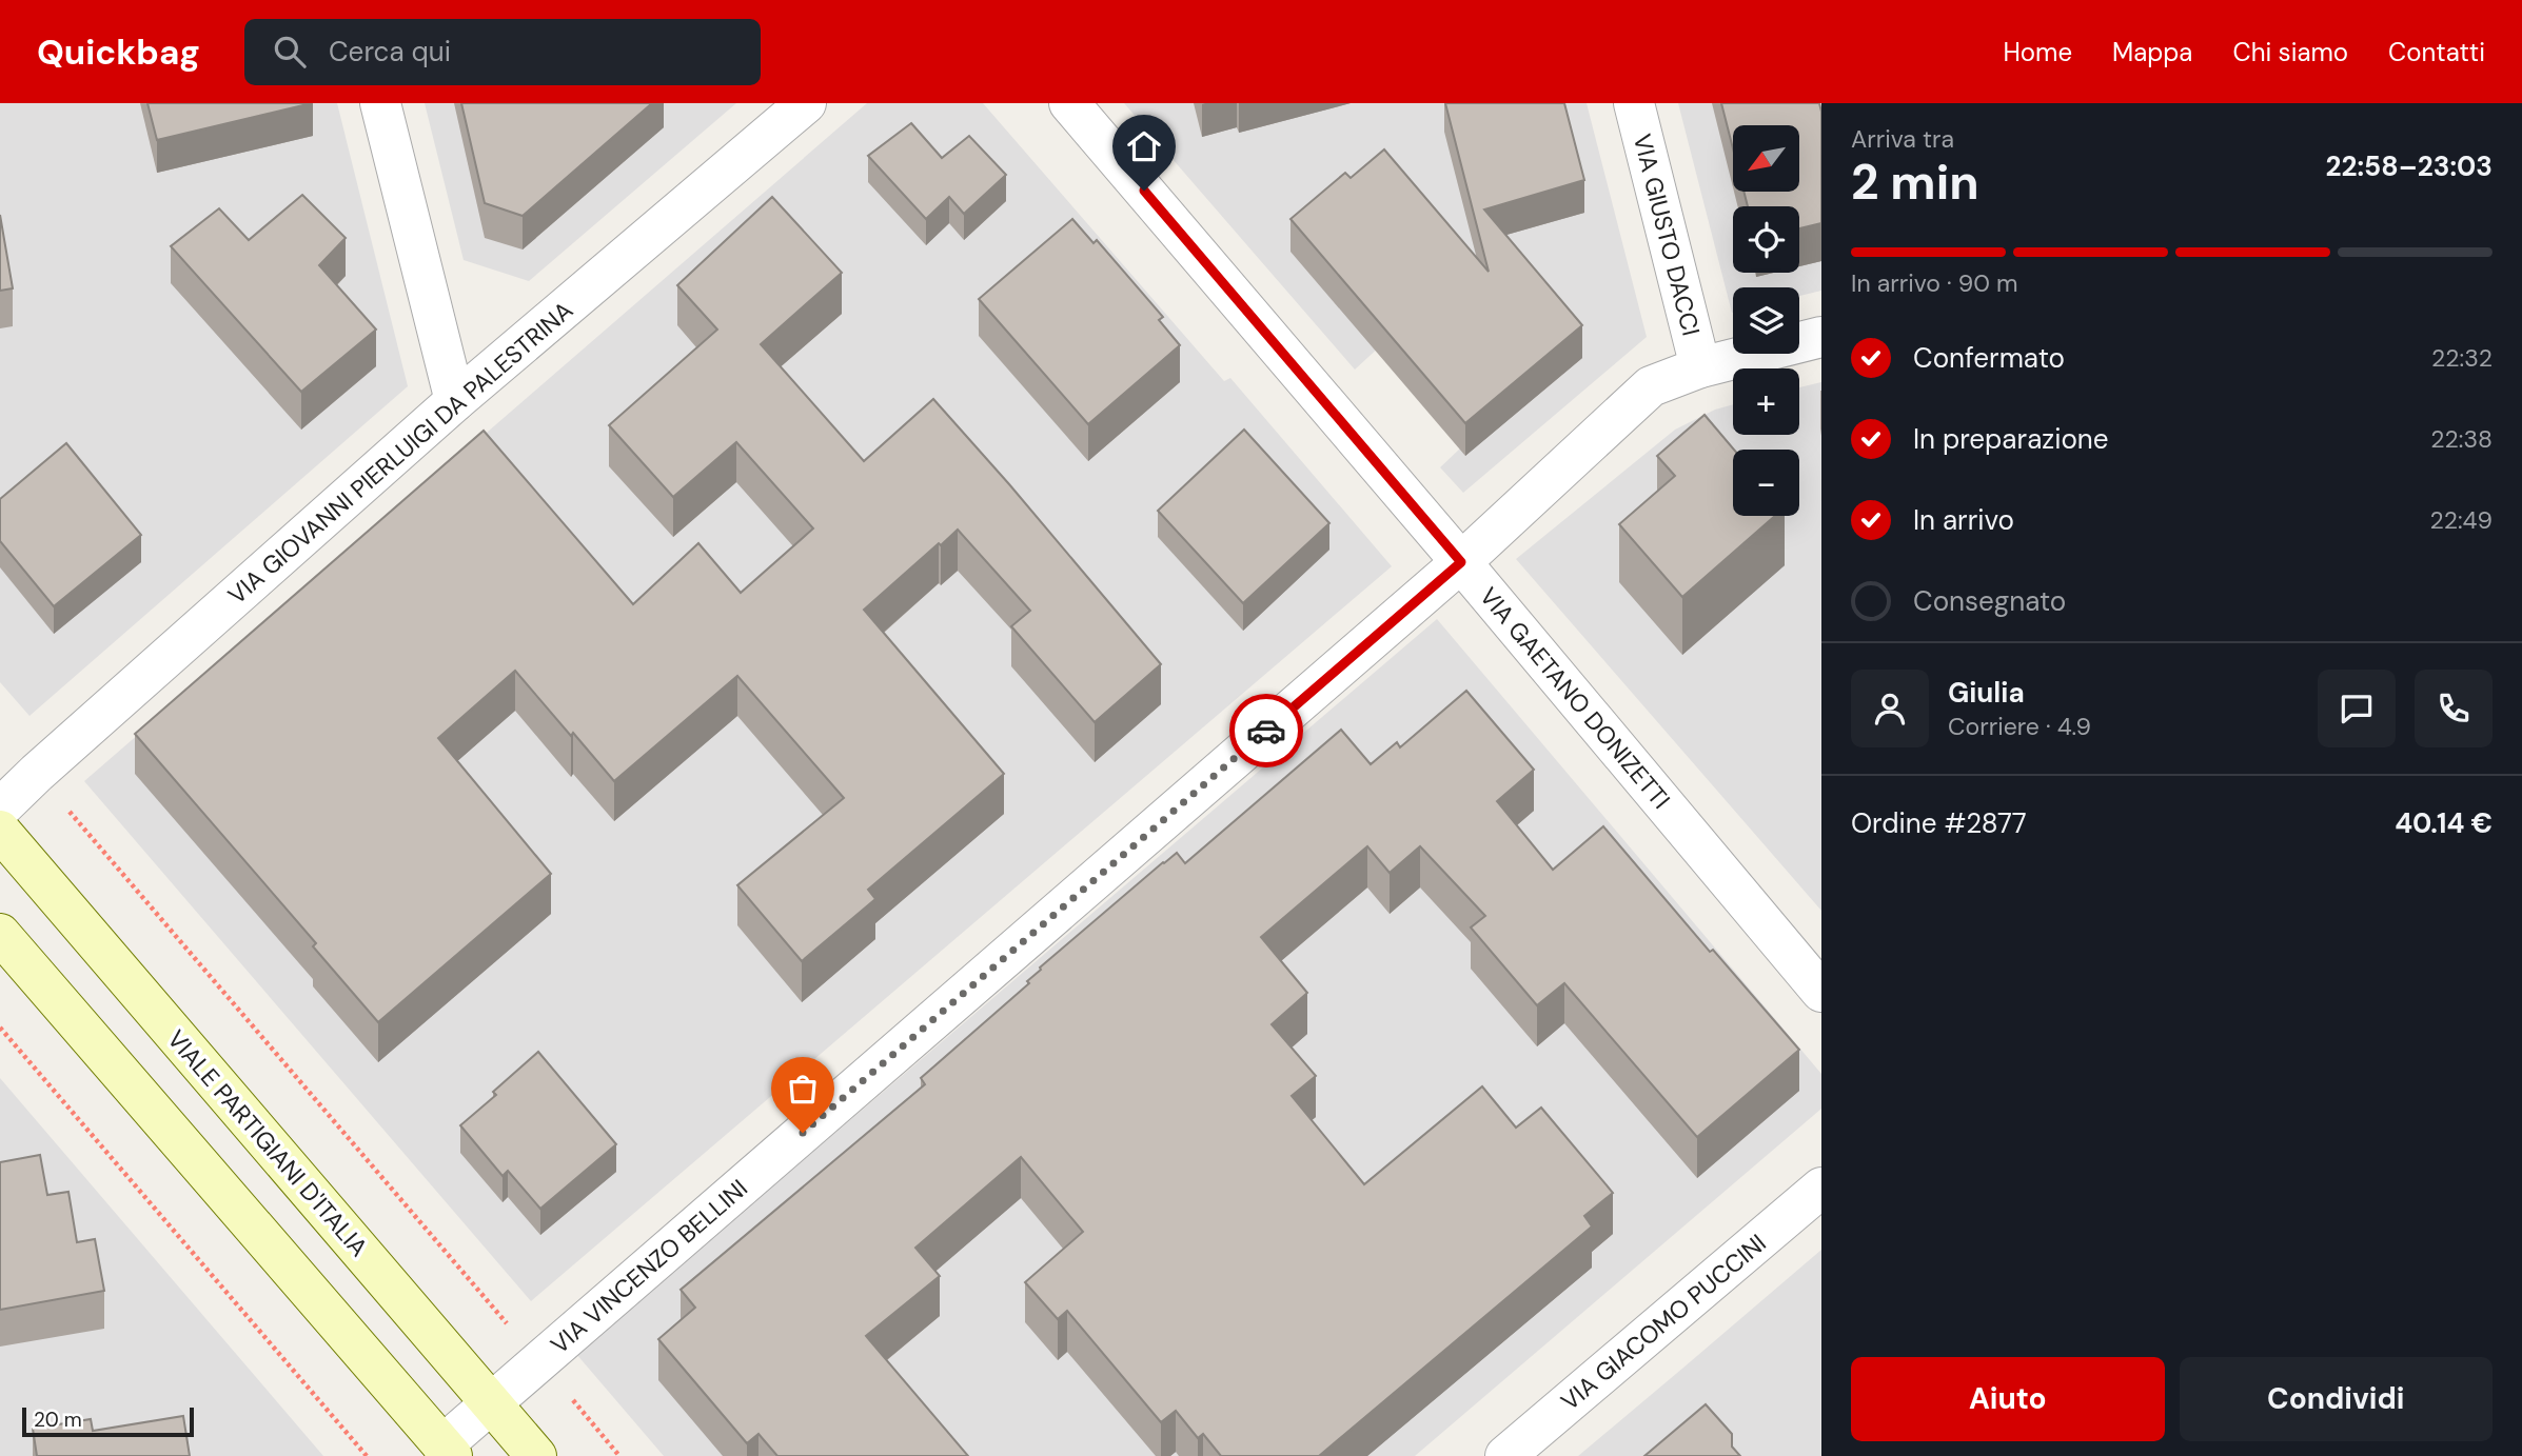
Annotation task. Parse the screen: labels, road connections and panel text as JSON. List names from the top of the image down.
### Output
{
  "streets": {
    "main road": ["VIALE PARTIGIANI D'ITALIA"],
    "street": [
      "VIA GIUSTO DACCI",
      "VIA GIOVANNI PIERLUIGI DA PALESTRINA",
      "VIA GAETANO DONIZETTI",
      "VIA VINCENZO BELLINI",
      "VIA GIACOMO PUCCINI"
    ]
  },
  "crossings": [
    ["VIA GIUSTO DACCI", "VIA VINCENZO BELLINI"],
    ["VIA GAETANO DONIZETTI", "VIA VINCENZO BELLINI"],
    ["VIALE PARTIGIANI D'ITALIA", "VIA VINCENZO BELLINI"]
  ],
  "scale_bar": "20 m",
  "north": "bottom left",
  "page": {
    "header": "Quickbag",
    "search": "Cerca qui",
    "nav": [
      "Home",
      "Mappa",
      "Chi siamo",
      "Contatti"
    ],
    "heading": ["2 min", "Arriva tra", "22:58–23:03"],
    "panel": [
      "Giulia",
      "Corriere · 4.9",
      "Ordine #2877",
      "40.14 €"
    ],
    "map_buttons": ["+", "−"],
    "bar": "In arrivo · 90 m",
    "list": [
      ["Confermato", "22:32"],
      ["In preparazione", "22:38"],
      ["In arrivo", "22:49"],
      "Consegnato"
    ],
    "buttons": ["Aiuto", "Condividi"],
    "scale": "20 m"
  }
}
